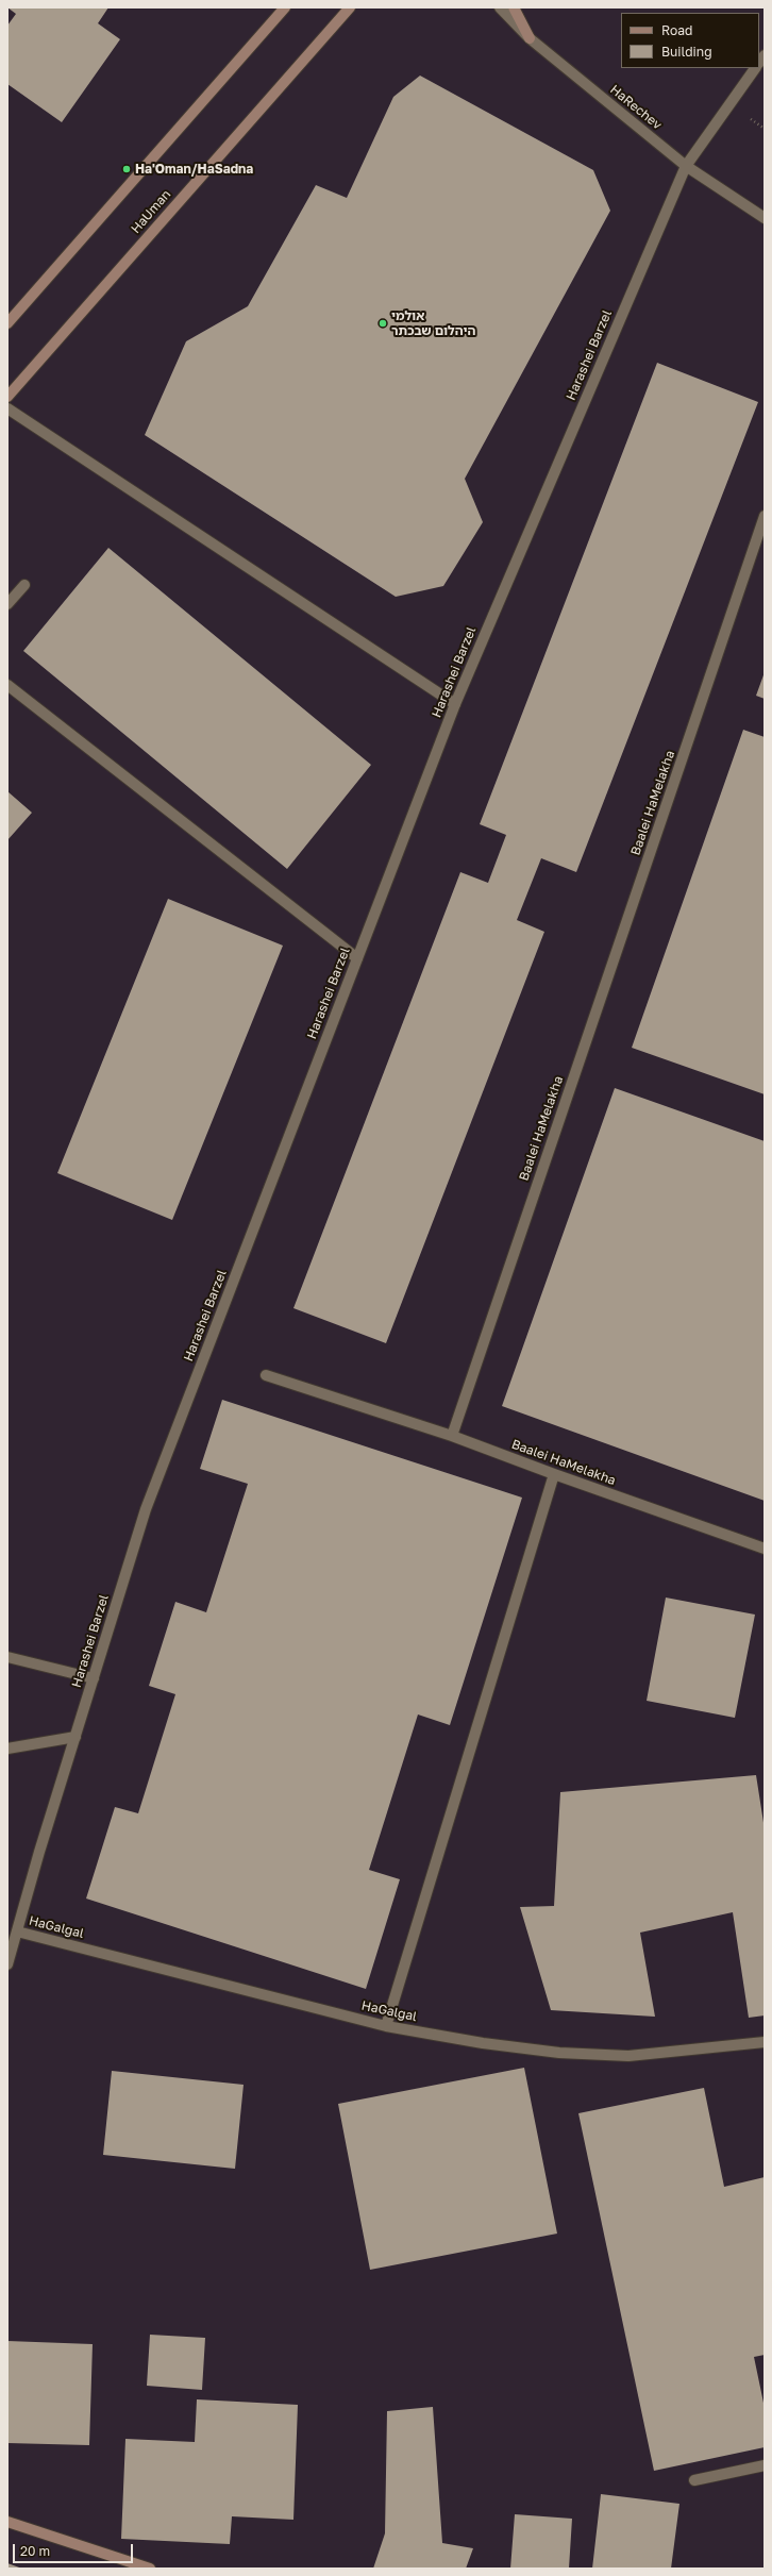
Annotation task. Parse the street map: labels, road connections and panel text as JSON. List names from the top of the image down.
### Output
{
  "streets": {
    "street": [
      "HaRechev",
      "HaUman",
      "Harashei Barzel",
      "Baalei HaMelakha",
      "HaGalgal"
    ]
  },
  "crossings": [
    ["HaRechev", "Harashei Barzel"],
    ["Harashei Barzel", "HaGalgal"]
  ],
  "places": ["Ha'Oman/HaSadna", "אולמי היהלום שבכתר"],
  "legend": ["Road", "Building"],
  "scale_bar": "20 m"
}
